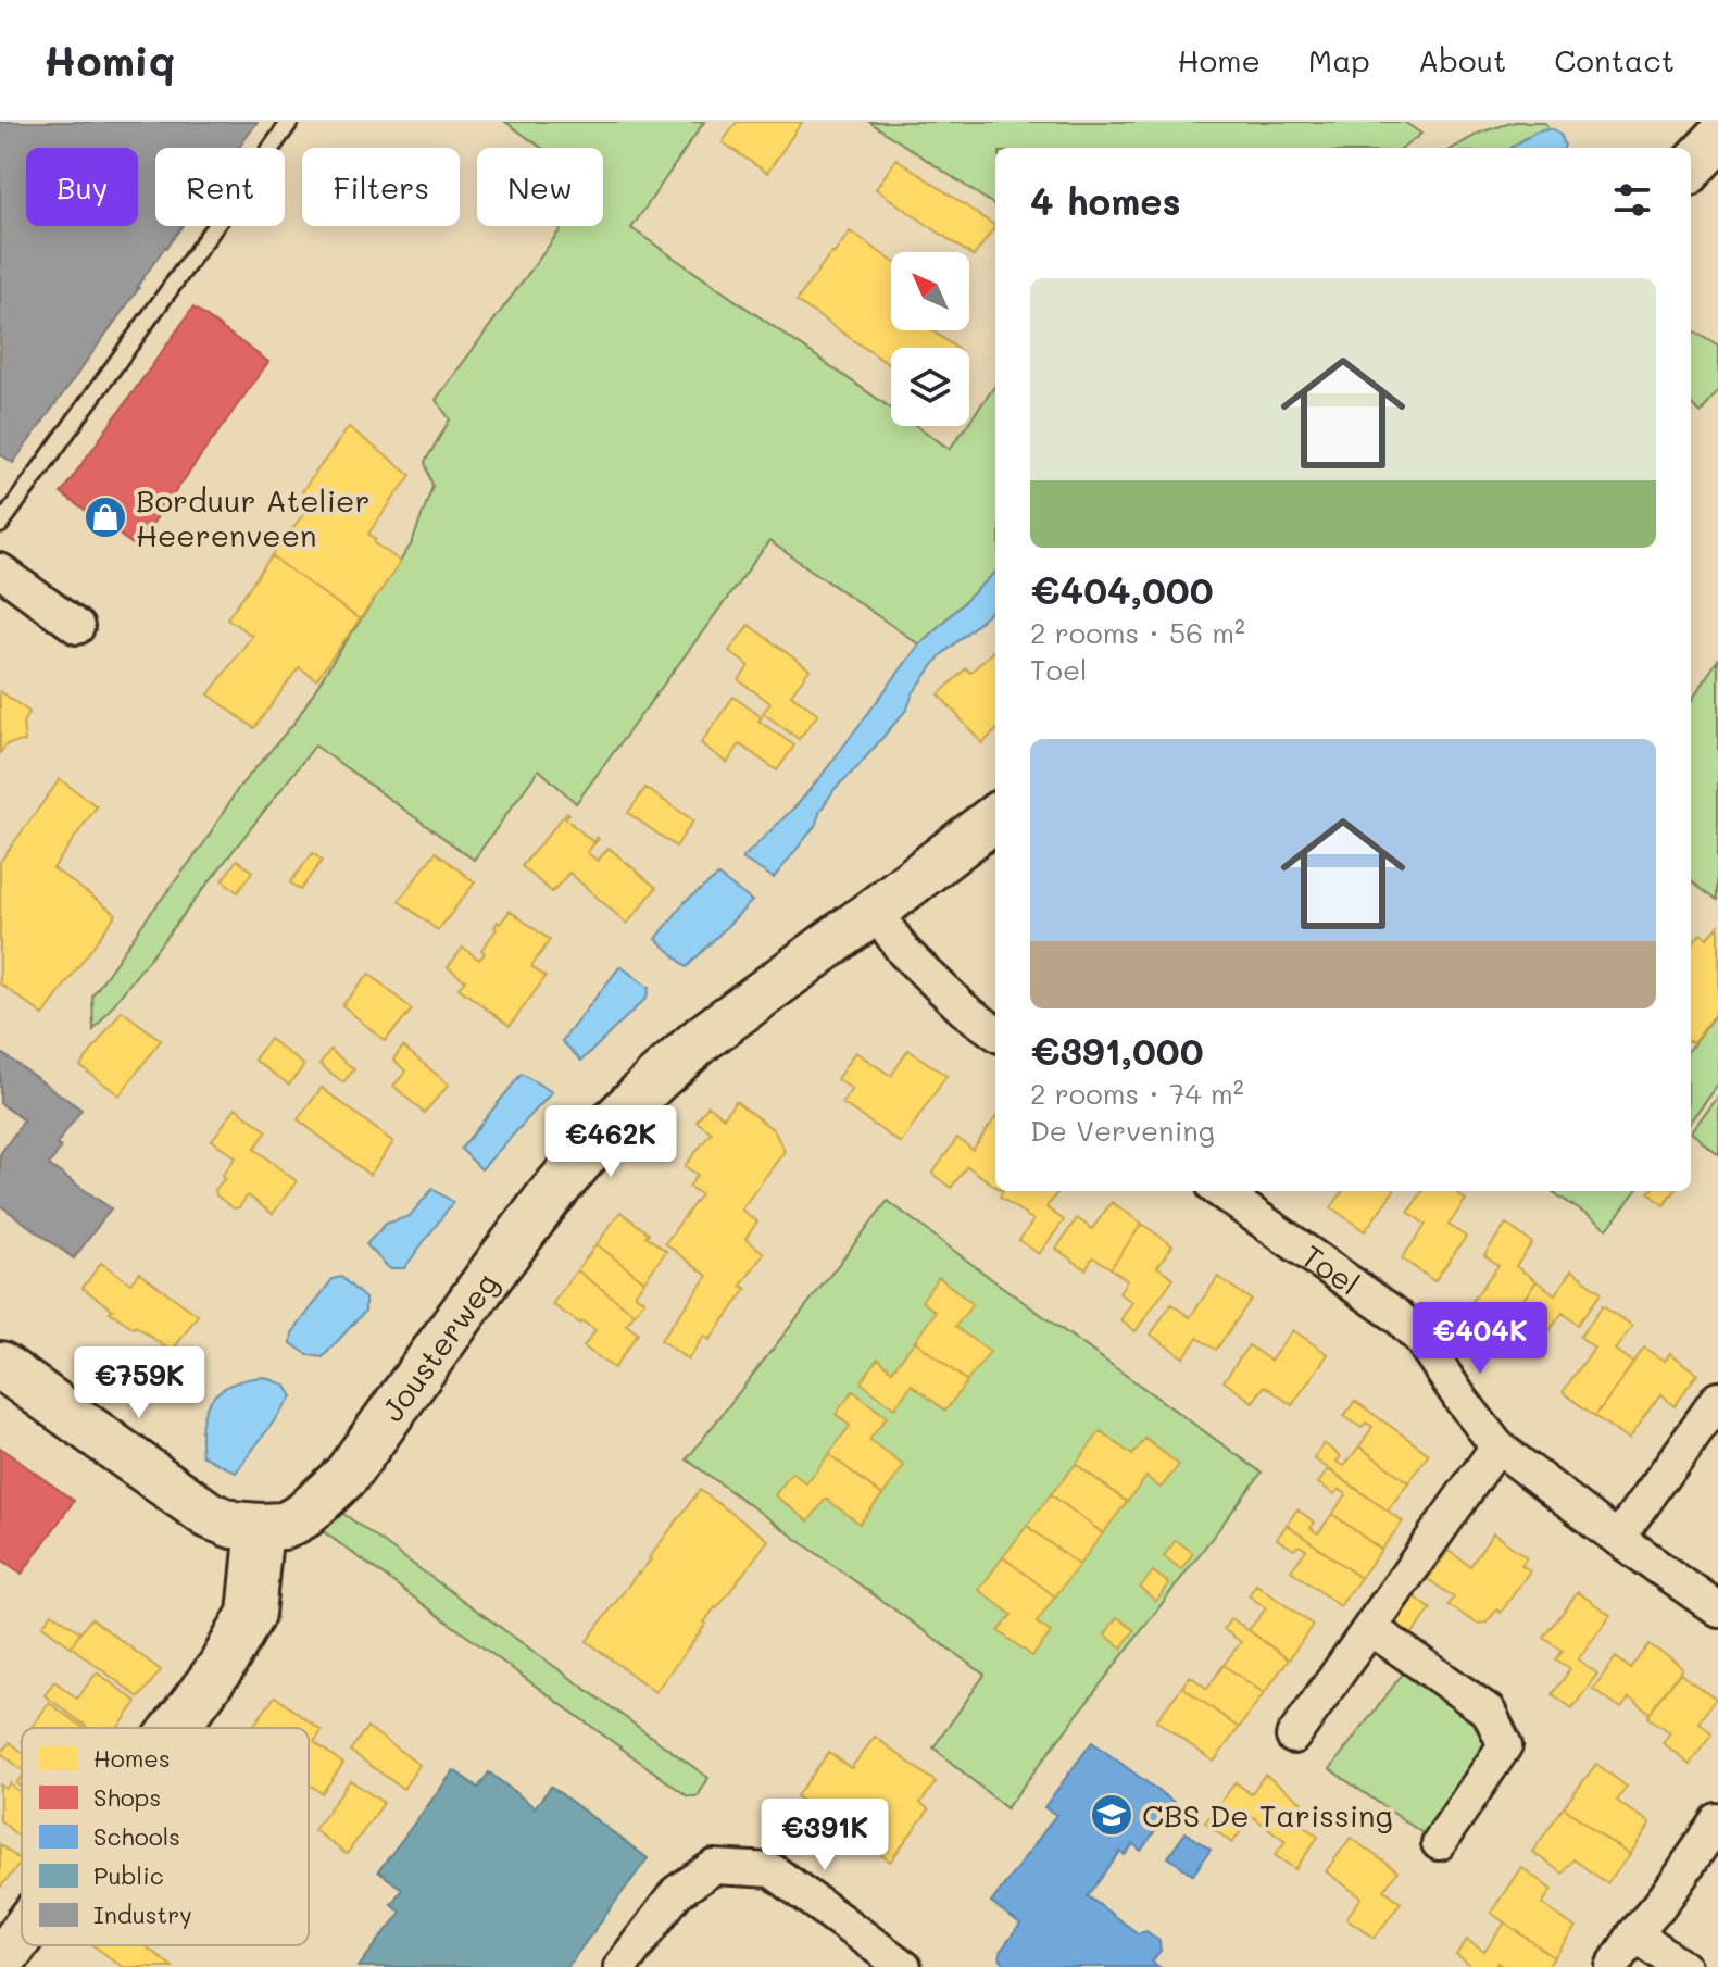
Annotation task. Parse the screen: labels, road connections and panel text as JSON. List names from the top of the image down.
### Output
{
  "streets": {
    "street": ["Toel", "Jousterweg"]
  },
  "places": {
    "shop": ["Borduur Atelier Heerenveen"],
    "school or university": ["CBS De Tarissing"]
  },
  "legend": [
    "Homes",
    "Shops",
    "Schools",
    "Public",
    "Industry"
  ],
  "north": "top left",
  "page": {
    "header": "Homiq",
    "nav": [
      "Home",
      "Map",
      "About",
      "Contact"
    ],
    "chip": [
      "Buy",
      "Rent",
      "Filters",
      "New"
    ],
    "heading": "4 homes",
    "list": [
      {
        "name": "€404,000",
        "note": "2 rooms · 56 m² · Toel"
      },
      {
        "name": "€391,000",
        "note": "2 rooms · 74 m² · De Vervening"
      }
    ],
    "price": [
      "€462K",
      "€404K",
      "€759K",
      "€391K"
    ]
  }
}
